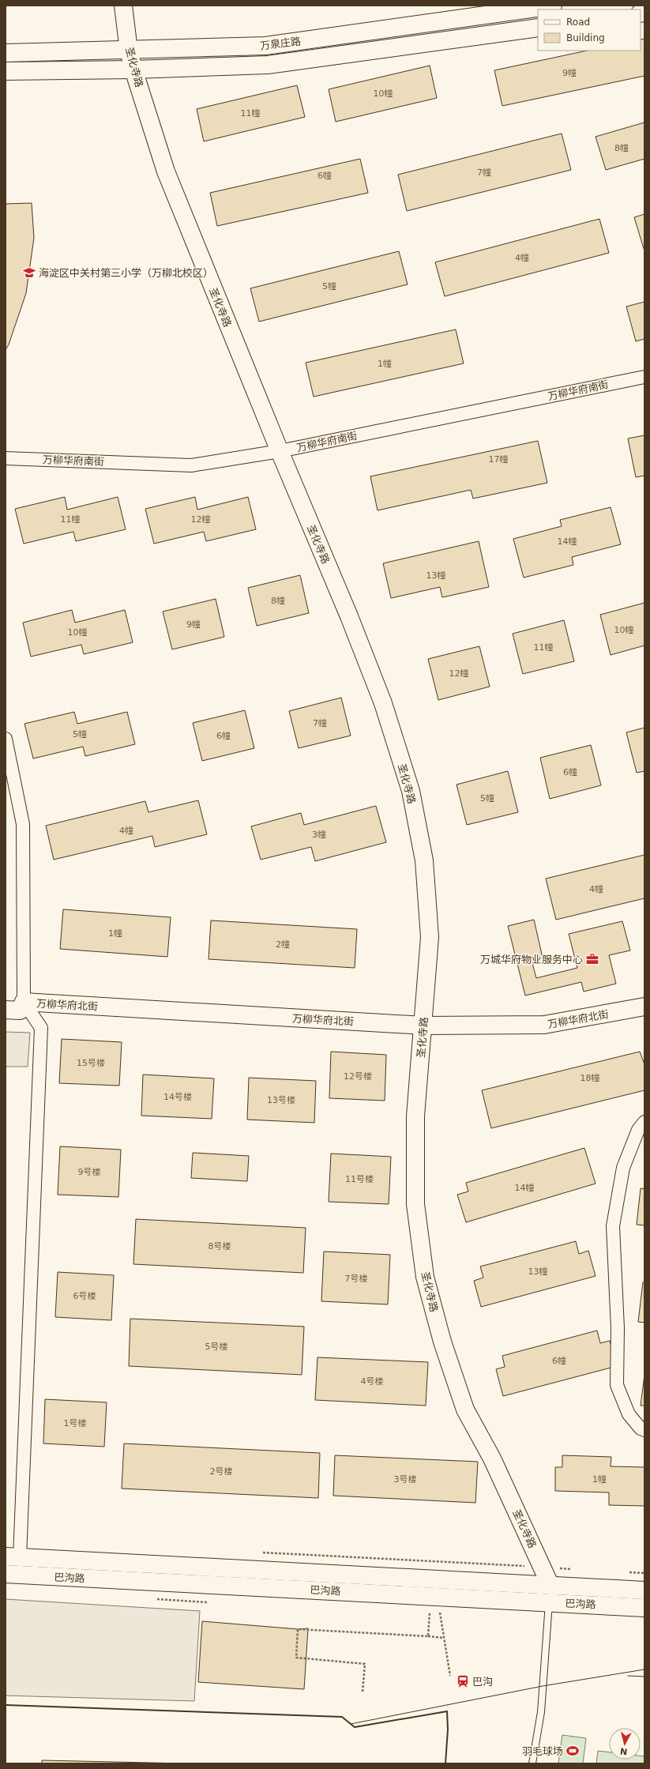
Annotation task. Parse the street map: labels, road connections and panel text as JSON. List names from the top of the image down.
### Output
{
  "streets": {
    "street": [
      "万泉庄路",
      "圣化寺路",
      "万柳华府南街",
      "万柳华府北街",
      "巴沟路"
    ]
  },
  "crossings": [
    ["万泉庄路", "圣化寺路"],
    ["圣化寺路", "万柳华府南街"],
    ["圣化寺路", "万柳华府北街"],
    ["圣化寺路", "巴沟路"]
  ],
  "places": {
    "school or university": ["海淀区中关村第三小学（万柳北校区）"],
    "office": ["万城华府物业服务中心"],
    "station": ["巴沟"],
    "sports": ["羽毛球场"]
  },
  "house_numbers": [
    "9幢",
    "10幢",
    "11幢",
    "8幢",
    "7幢",
    "6幢",
    "4幢",
    "5幢",
    "1幢",
    "17幢",
    "11幢",
    "12幢",
    "14幢",
    "13幢",
    "8幢",
    "9幢",
    "10幢",
    "10幢",
    "11幢",
    "12幢",
    "7幢",
    "5幢",
    "6幢",
    "6幢",
    "5幢",
    "4幢",
    "3幢",
    "4幢",
    "1幢",
    "2幢",
    "15号楼",
    "12号楼",
    "18幢",
    "14号楼",
    "13号楼",
    "9号楼",
    "11号楼",
    "14幢",
    "8号楼",
    "13幢",
    "7号楼",
    "6号楼",
    "5号楼",
    "6幢",
    "4号楼",
    "1号楼",
    "2号楼",
    "3号楼",
    "1幢"
  ],
  "legend": ["Road", "Building"],
  "north": "bottom"
}
